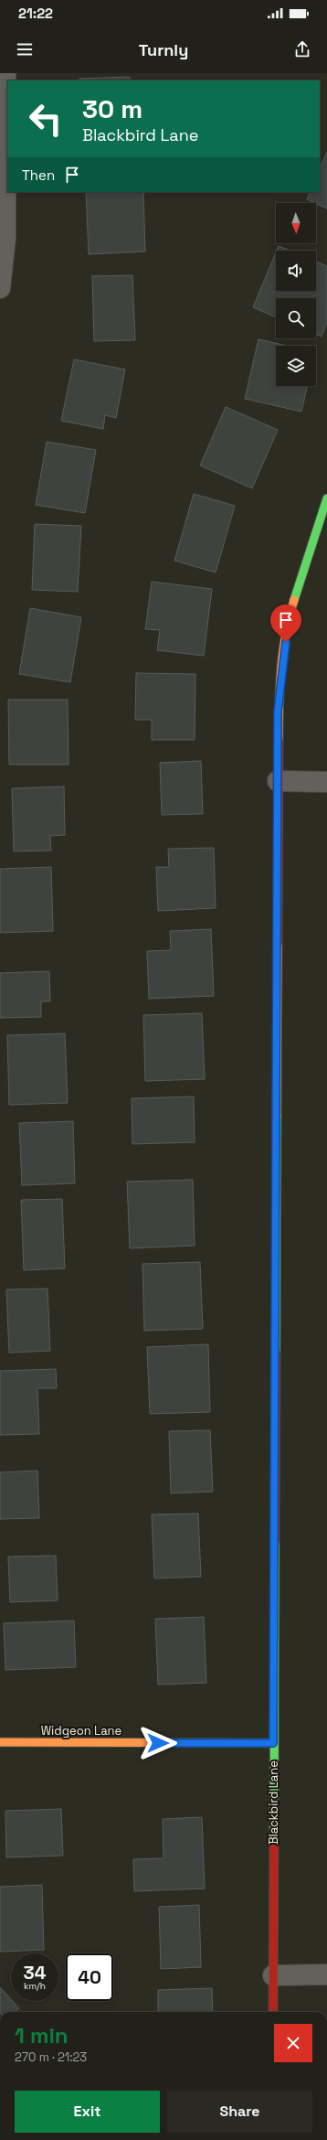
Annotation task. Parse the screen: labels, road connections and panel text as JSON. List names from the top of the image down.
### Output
{
  "streets": {
    "street": ["Widgeon Lane", "Blackbird Lane"]
  },
  "crossings": [
    ["Widgeon Lane", "Blackbird Lane"]
  ],
  "north": "bottom",
  "page": {
    "status": "21:22",
    "header": "Turnly",
    "turn": ["30 m", "Blackbird Lane"],
    "then": "Then",
    "speed": "34 km/h",
    "limit": "40",
    "heading": ["1 min", "270 m · 21:23"],
    "buttons": ["Exit", "Share"]
  }
}
